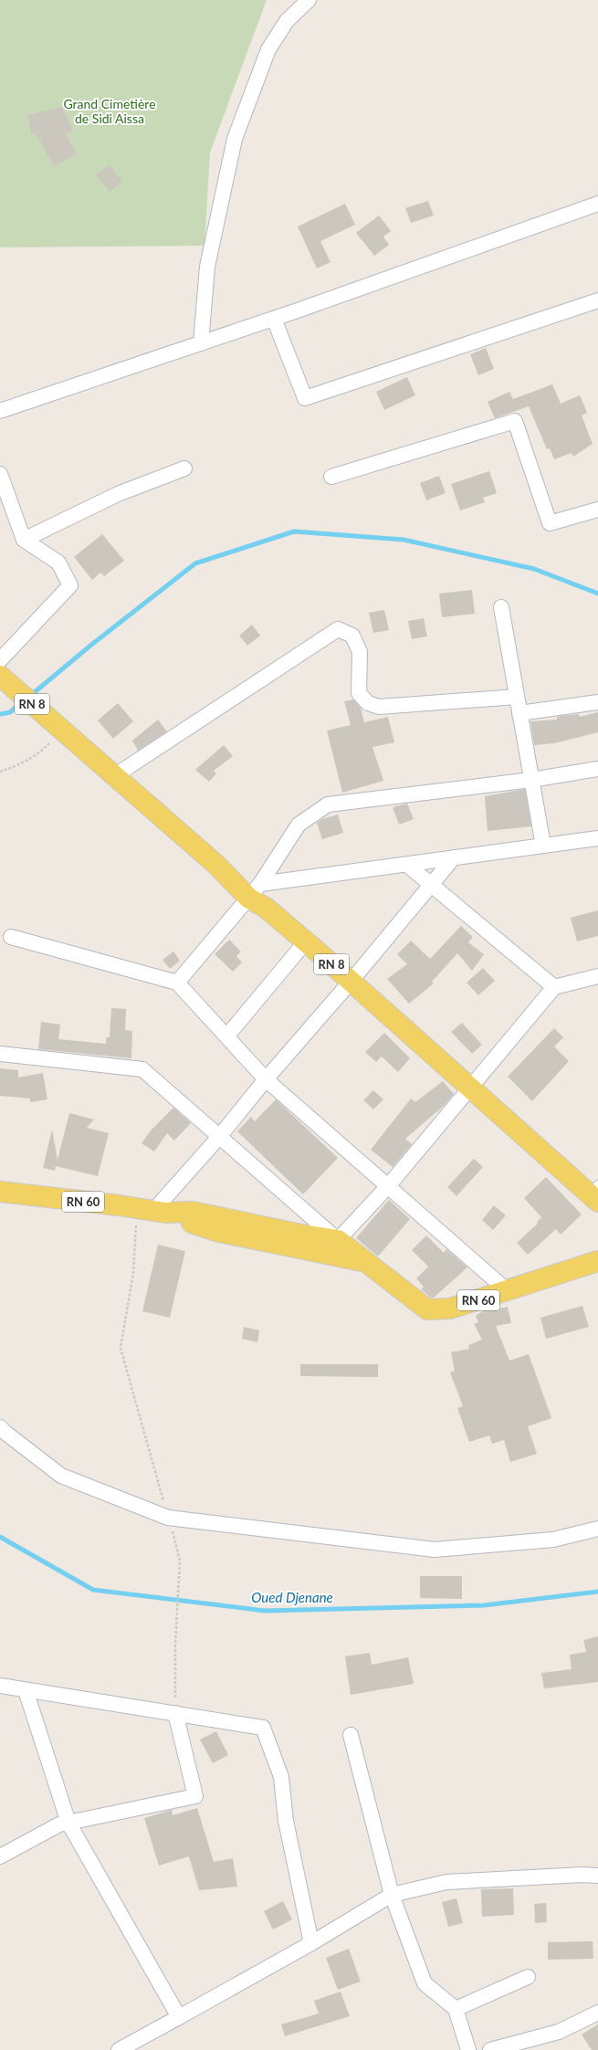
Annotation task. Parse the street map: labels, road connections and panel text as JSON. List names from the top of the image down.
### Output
{
  "streets": {
    "main road": ["RN 8", "RN 60"]
  },
  "water": ["Oued Djenane"],
  "parks": ["Grand Cimetière de Sidi Aissa"]
}
